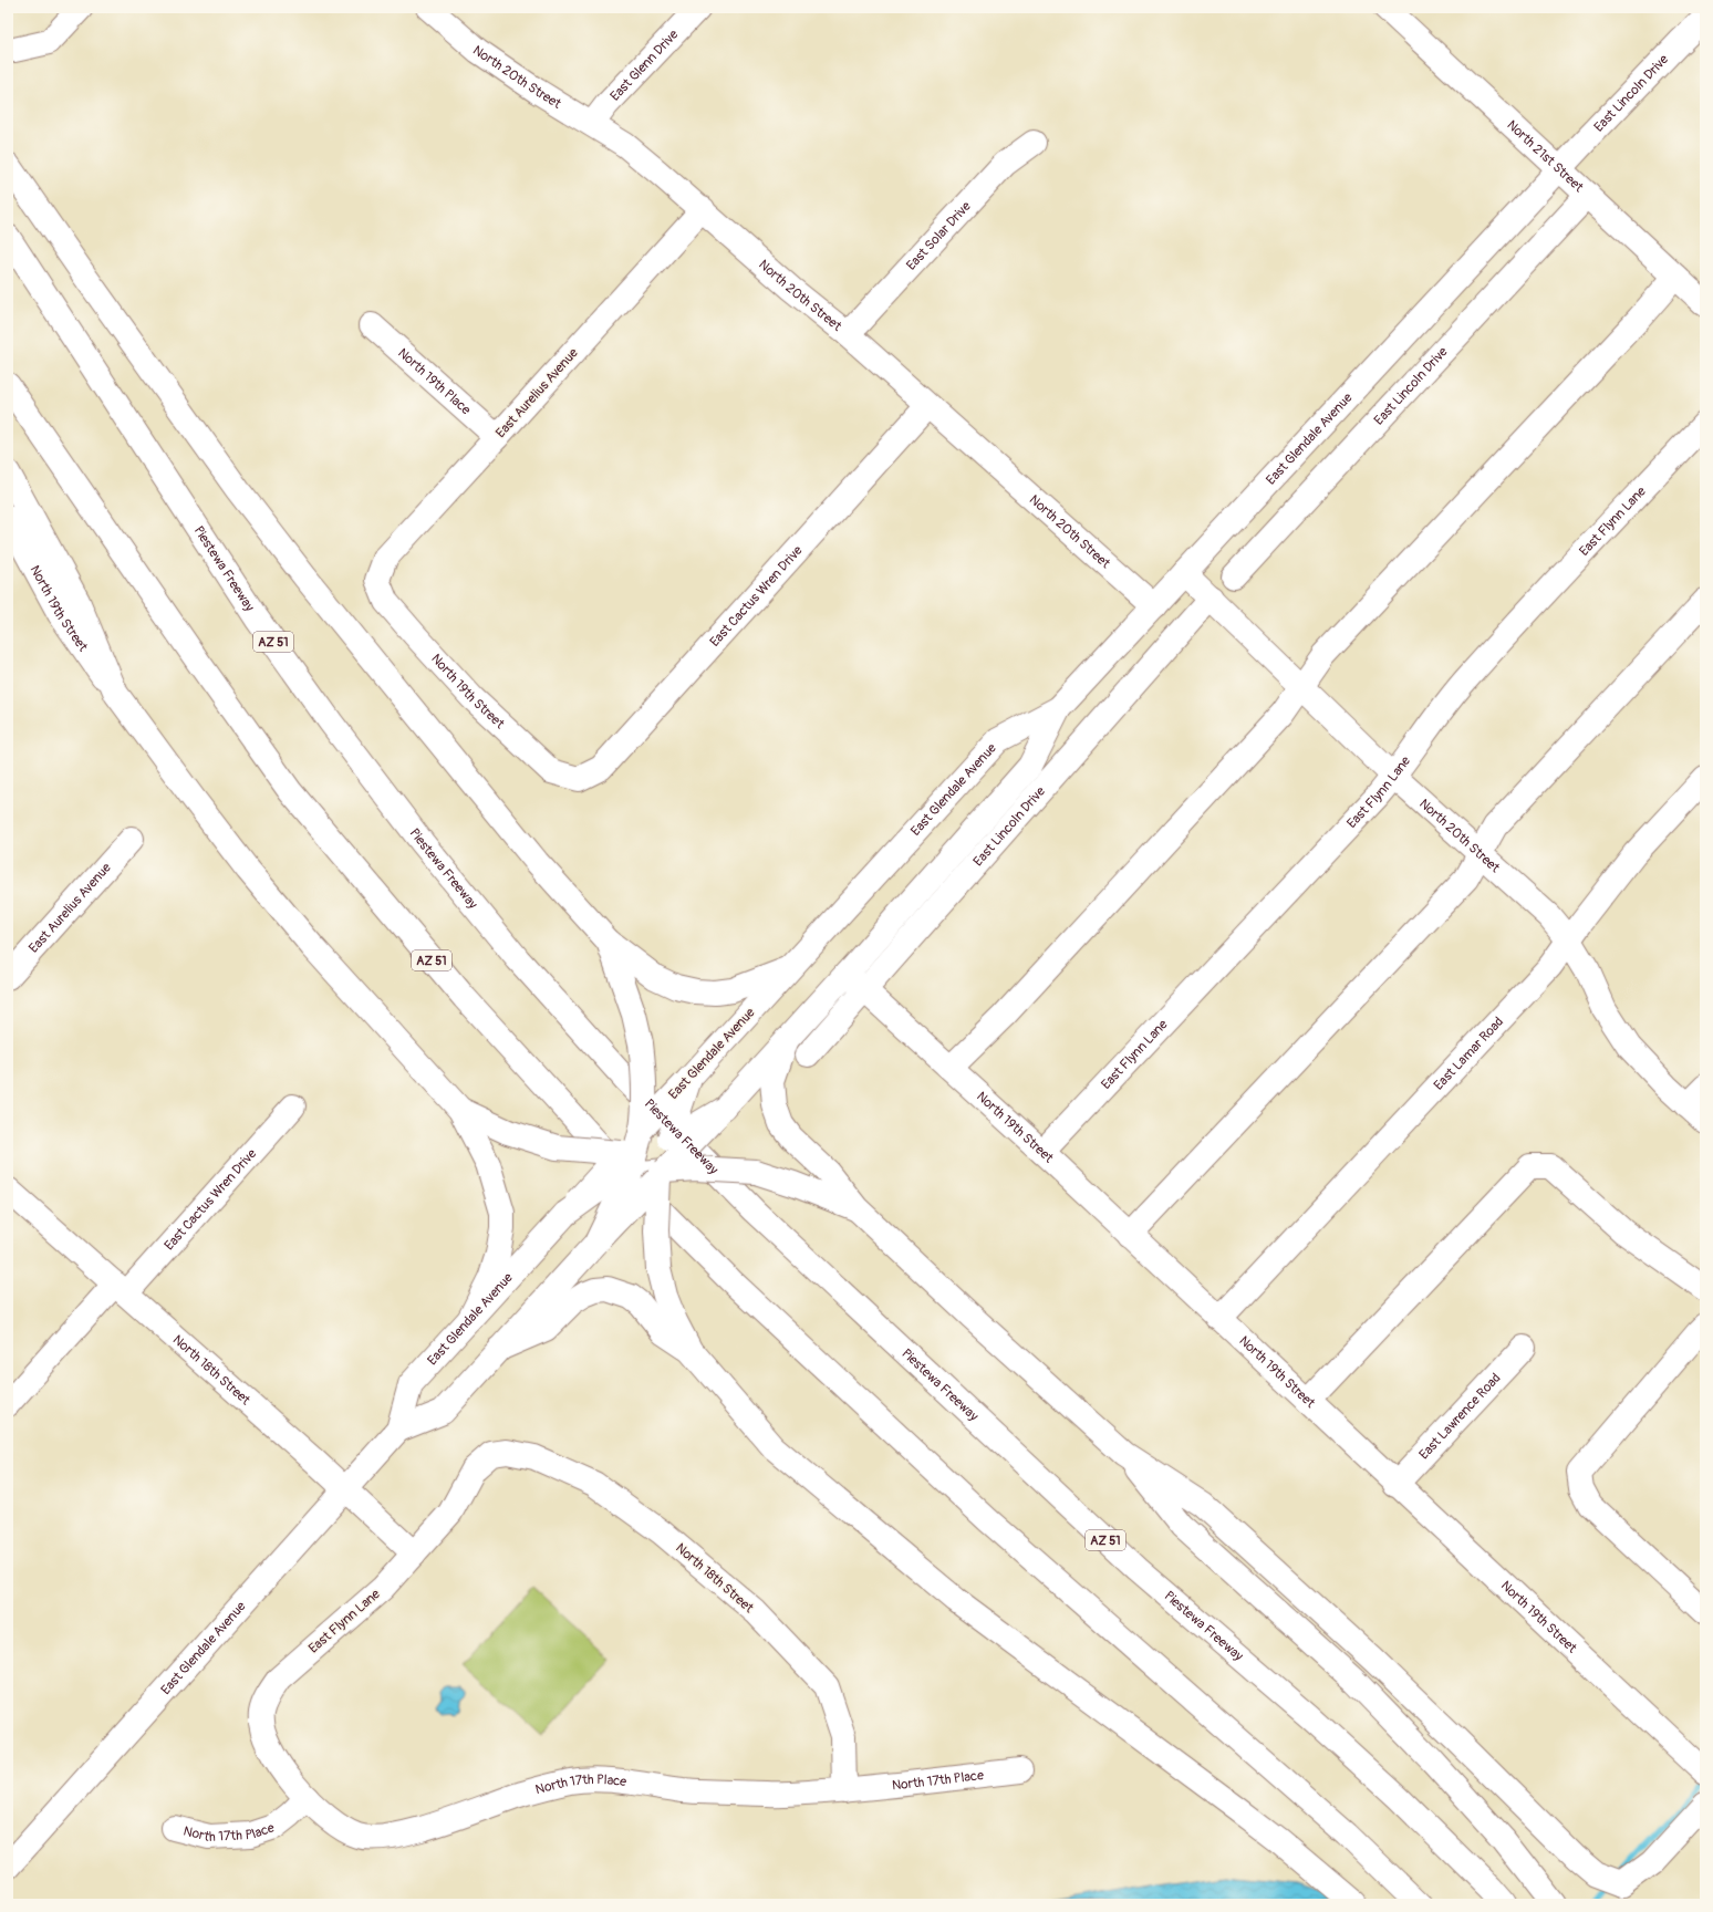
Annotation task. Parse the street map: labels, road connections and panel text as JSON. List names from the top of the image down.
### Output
{
  "streets": {
    "main road": [
      "East Glenn Drive",
      "North 20th Street",
      "East Lincoln Drive",
      "North 21st Street",
      "East Solar Drive",
      "North 19th Place",
      "East Aurelius Avenue",
      "East Glendale Avenue",
      "East Flynn Lane",
      "Piestewa Freeway",
      "East Cactus Wren Drive",
      "North 19th Street",
      "AZ 51",
      "East Lamar Road",
      "North 18th Street",
      "East Lawrence Road",
      "North 17th Place"
    ]
  },
  "crossings": [
    ["East Glenn Drive", "North 20th Street"],
    ["North 20th Street", "East Lincoln Drive"],
    ["North 20th Street", "East Solar Drive"],
    ["North 20th Street", "East Aurelius Avenue"],
    ["North 20th Street", "East Glendale Avenue"],
    ["North 20th Street", "East Flynn Lane"],
    ["North 20th Street", "East Cactus Wren Drive"],
    ["North 20th Street", "East Lamar Road"],
    ["East Lincoln Drive", "North 21st Street"],
    ["East Lincoln Drive", "East Glendale Avenue"],
    ["East Lincoln Drive", "North 19th Street"],
    ["North 21st Street", "East Glendale Avenue"],
    ["North 19th Place", "East Aurelius Avenue"],
    ["East Aurelius Avenue", "North 19th Street"],
    ["East Glendale Avenue", "North 19th Street"],
    ["East Glendale Avenue", "North 18th Street"],
    ["East Flynn Lane", "North 19th Street"],
    ["East Flynn Lane", "North 18th Street"],
    ["East Flynn Lane", "North 17th Place"],
    ["East Cactus Wren Drive", "North 19th Street"],
    ["East Cactus Wren Drive", "North 18th Street"],
    ["North 19th Street", "East Lamar Road"],
    ["North 19th Street", "East Lawrence Road"],
    ["North 18th Street", "North 17th Place"]
  ]
}
